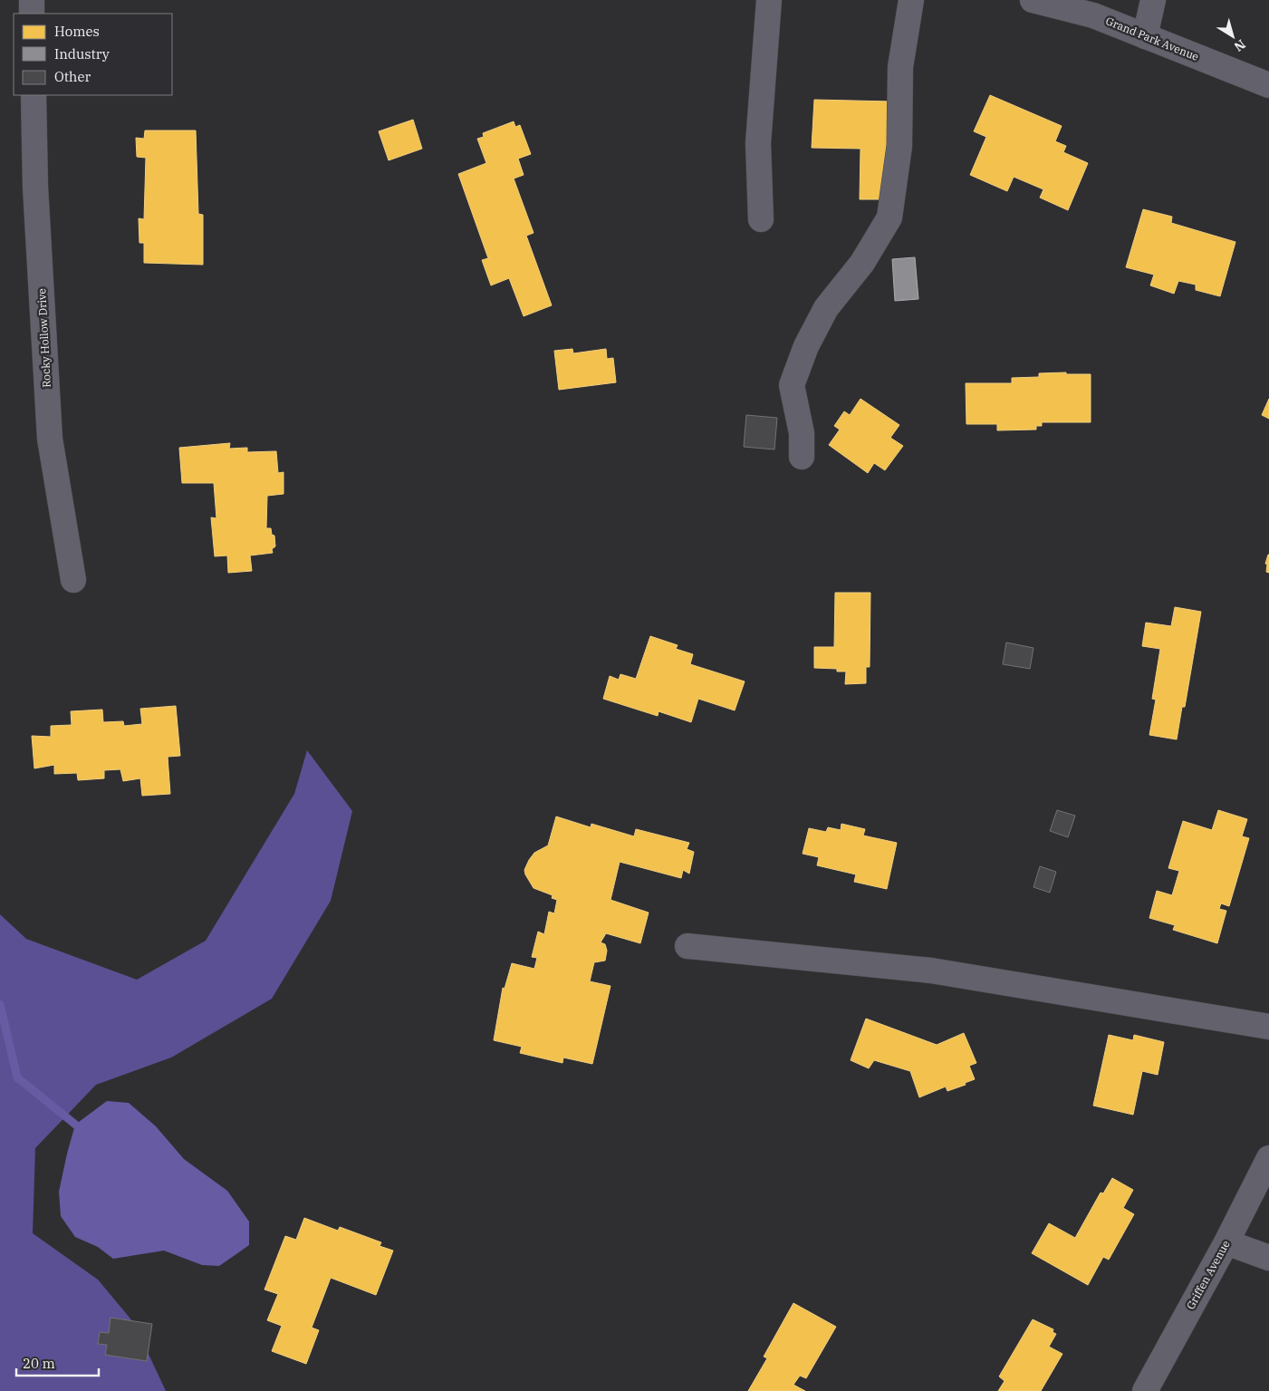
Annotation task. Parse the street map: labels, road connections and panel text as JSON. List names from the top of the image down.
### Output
{
  "streets": {
    "street": ["Grand Park Avenue", "Rocky Hollow Drive", "Griffen Avenue"]
  },
  "legend": ["Homes", "Industry", "Other"],
  "scale_bar": "20 m",
  "north": "bottom right"
}
